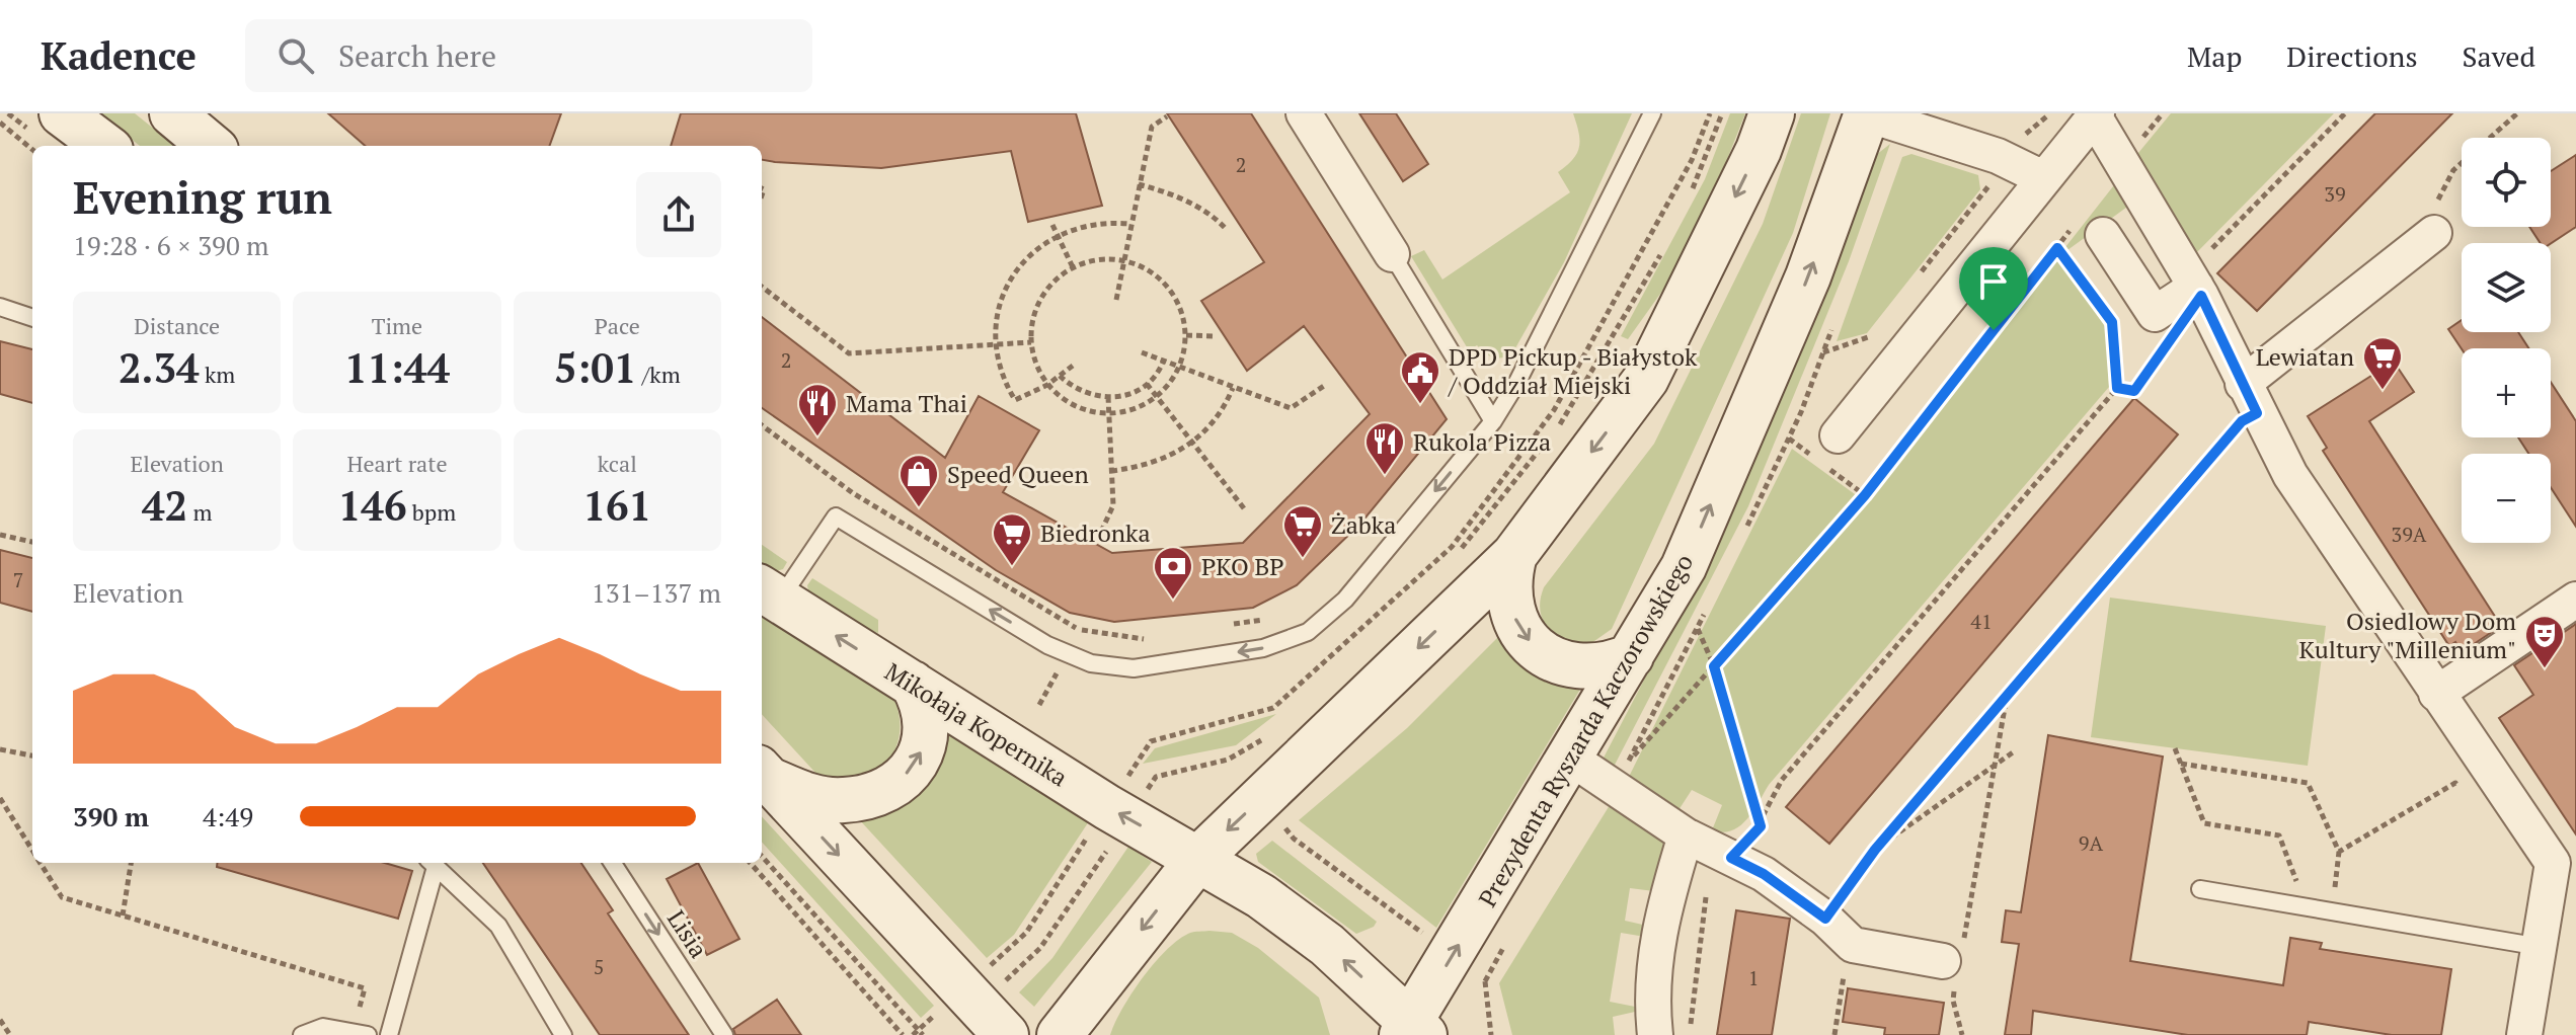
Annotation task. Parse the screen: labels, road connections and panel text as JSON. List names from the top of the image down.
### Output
{
  "streets": {
    "main road": ["Mikołaja Kopernika", "Prezydenta Ryszarda Kaczorowskiego"],
    "lane": ["Lisia"]
  },
  "crossings": [
    ["Mikołaja Kopernika", "Prezydenta Ryszarda Kaczorowskiego"]
  ],
  "one_way": ["Mikołaja Kopernika"],
  "places": {
    "supermarket": ["Lewiatan", "Żabka", "Biedronka"],
    "public building": ["DPD Pickup - Białystok / Oddział Miejski"],
    "restaurant": ["Mama Thai", "Rukola Pizza"],
    "shop": ["Speed Queen"],
    "bank": ["PKO BP"],
    "theatre": ["Osiedlowy Dom Kultury \"Millenium\""]
  },
  "house_numbers": [
    "2",
    "39",
    "2",
    "39A",
    "7",
    "41",
    "9A",
    "5",
    "1"
  ],
  "page": {
    "header": "Kadence",
    "search": "Search here",
    "nav": ["Map", "Directions", "Saved"],
    "map_buttons": ["+", "−"],
    "heading": ["Evening run", "19:28 · 6 × 390 m"],
    "stats": [
      ["Distance", "2.34 km"],
      ["Time", "11:44"],
      ["Pace", "5:01 /km"],
      ["Elevation", "42 m"],
      ["Heart rate", "146 bpm"],
      ["kcal", "161"]
    ],
    "chart": ["Elevation", "131–137 m"],
    "list": [
      {
        "name": "390 m",
        "note": "4:49"
      }
    ]
  }
}
